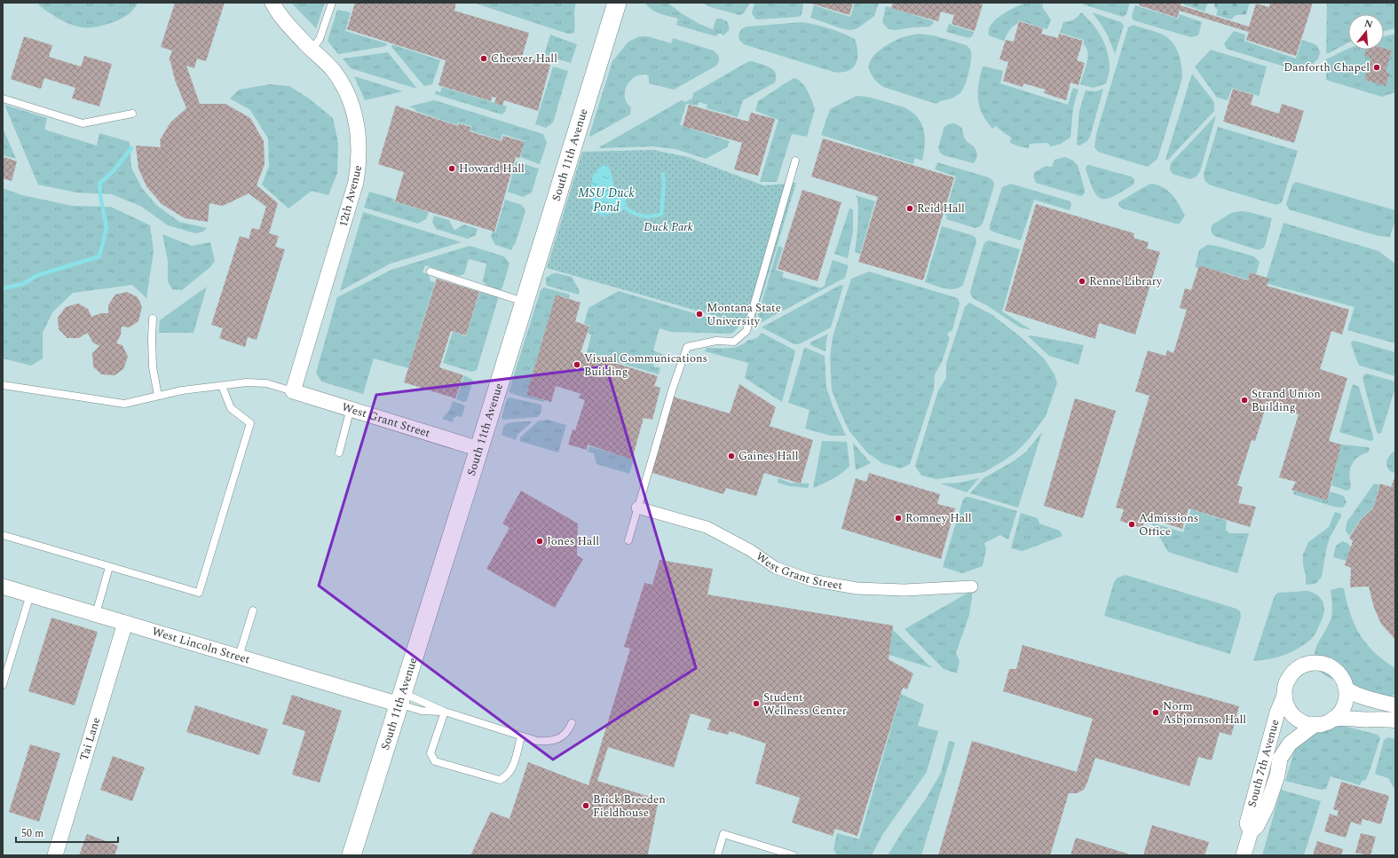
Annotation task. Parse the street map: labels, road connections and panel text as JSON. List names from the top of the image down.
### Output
{
  "streets": {
    "street": [
      "South 11th Avenue",
      "12th Avenue",
      "West Grant Street",
      "West Lincoln Street",
      "Tai Lane",
      "South 7th Avenue"
    ]
  },
  "crossings": [
    ["South 11th Avenue", "West Grant Street"],
    ["South 11th Avenue", "West Lincoln Street"],
    ["12th Avenue", "West Grant Street"],
    ["West Lincoln Street", "Tai Lane"]
  ],
  "water": ["MSU Duck Pond"],
  "parks": ["Duck Park"],
  "places": [
    "Cheever Hall",
    "Danforth Chapel",
    "Howard Hall",
    "Reid Hall",
    "Renne Library",
    "Montana State University",
    "Visual Communications Building",
    "Strand Union Building",
    "Gaines Hall",
    "Romney Hall",
    "Admissions Office",
    "Jones Hall",
    "Student Wellness Center",
    "Norm Asbjornson Hall",
    "Brick Breeden Fieldhouse"
  ],
  "scale_bar": "50 m",
  "north": "top"
}
